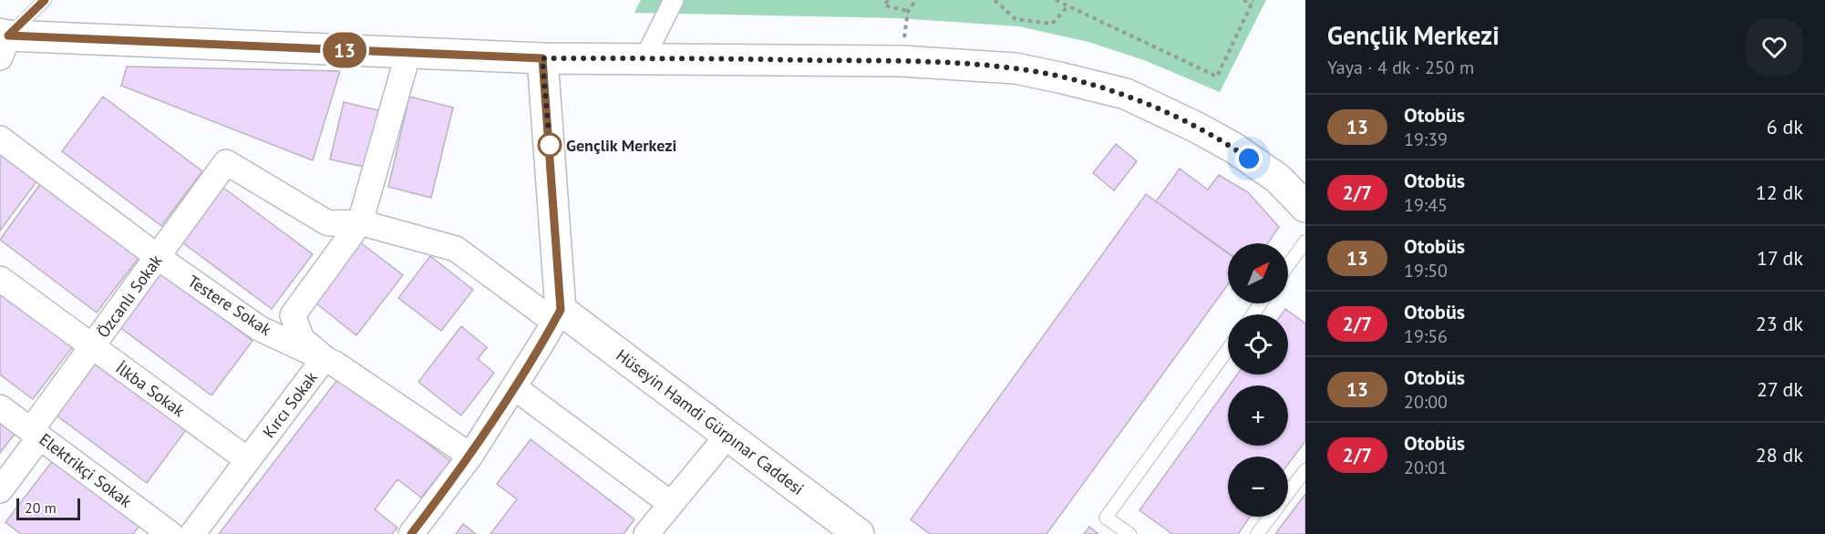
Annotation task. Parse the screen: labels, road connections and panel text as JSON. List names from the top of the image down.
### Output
{
  "streets": {
    "street": [
      "Özcanlı Sokak",
      "Testere Sokak",
      "İlkba Sokak",
      "Kırcı Sokak",
      "Hüseyin Hamdi Gürpınar Caddesi",
      "Elektrikçi Sokak"
    ]
  },
  "crossings": [
    ["Özcanlı Sokak", "Testere Sokak"],
    ["Özcanlı Sokak", "İlkba Sokak"],
    ["Özcanlı Sokak", "Kırcı Sokak"],
    ["Özcanlı Sokak", "Elektrikçi Sokak"],
    ["Testere Sokak", "Kırcı Sokak"],
    ["İlkba Sokak", "Kırcı Sokak"]
  ],
  "places": ["Gençlik Merkezi"],
  "lines": ["bus line 13"],
  "scale_bar": "20 m",
  "north": "top right",
  "page": {
    "on_map": "13",
    "heading": ["Gençlik Merkezi", "Yaya · 4 dk · 250 m"],
    "list": [
      {
        "mark": "13",
        "name": "Otobüs",
        "note": "19:39",
        "value": "6 dk"
      },
      {
        "mark": "2/7",
        "name": "Otobüs",
        "note": "19:45",
        "value": "12 dk"
      },
      {
        "mark": "13",
        "name": "Otobüs",
        "note": "19:50",
        "value": "17 dk"
      },
      {
        "mark": "2/7",
        "name": "Otobüs",
        "note": "19:56",
        "value": "23 dk"
      },
      {
        "mark": "13",
        "name": "Otobüs",
        "note": "20:00",
        "value": "27 dk"
      },
      {
        "mark": "2/7",
        "name": "Otobüs",
        "note": "20:01",
        "value": "28 dk"
      }
    ],
    "map_buttons": ["+", "−"],
    "scale": "20 m"
  }
}
